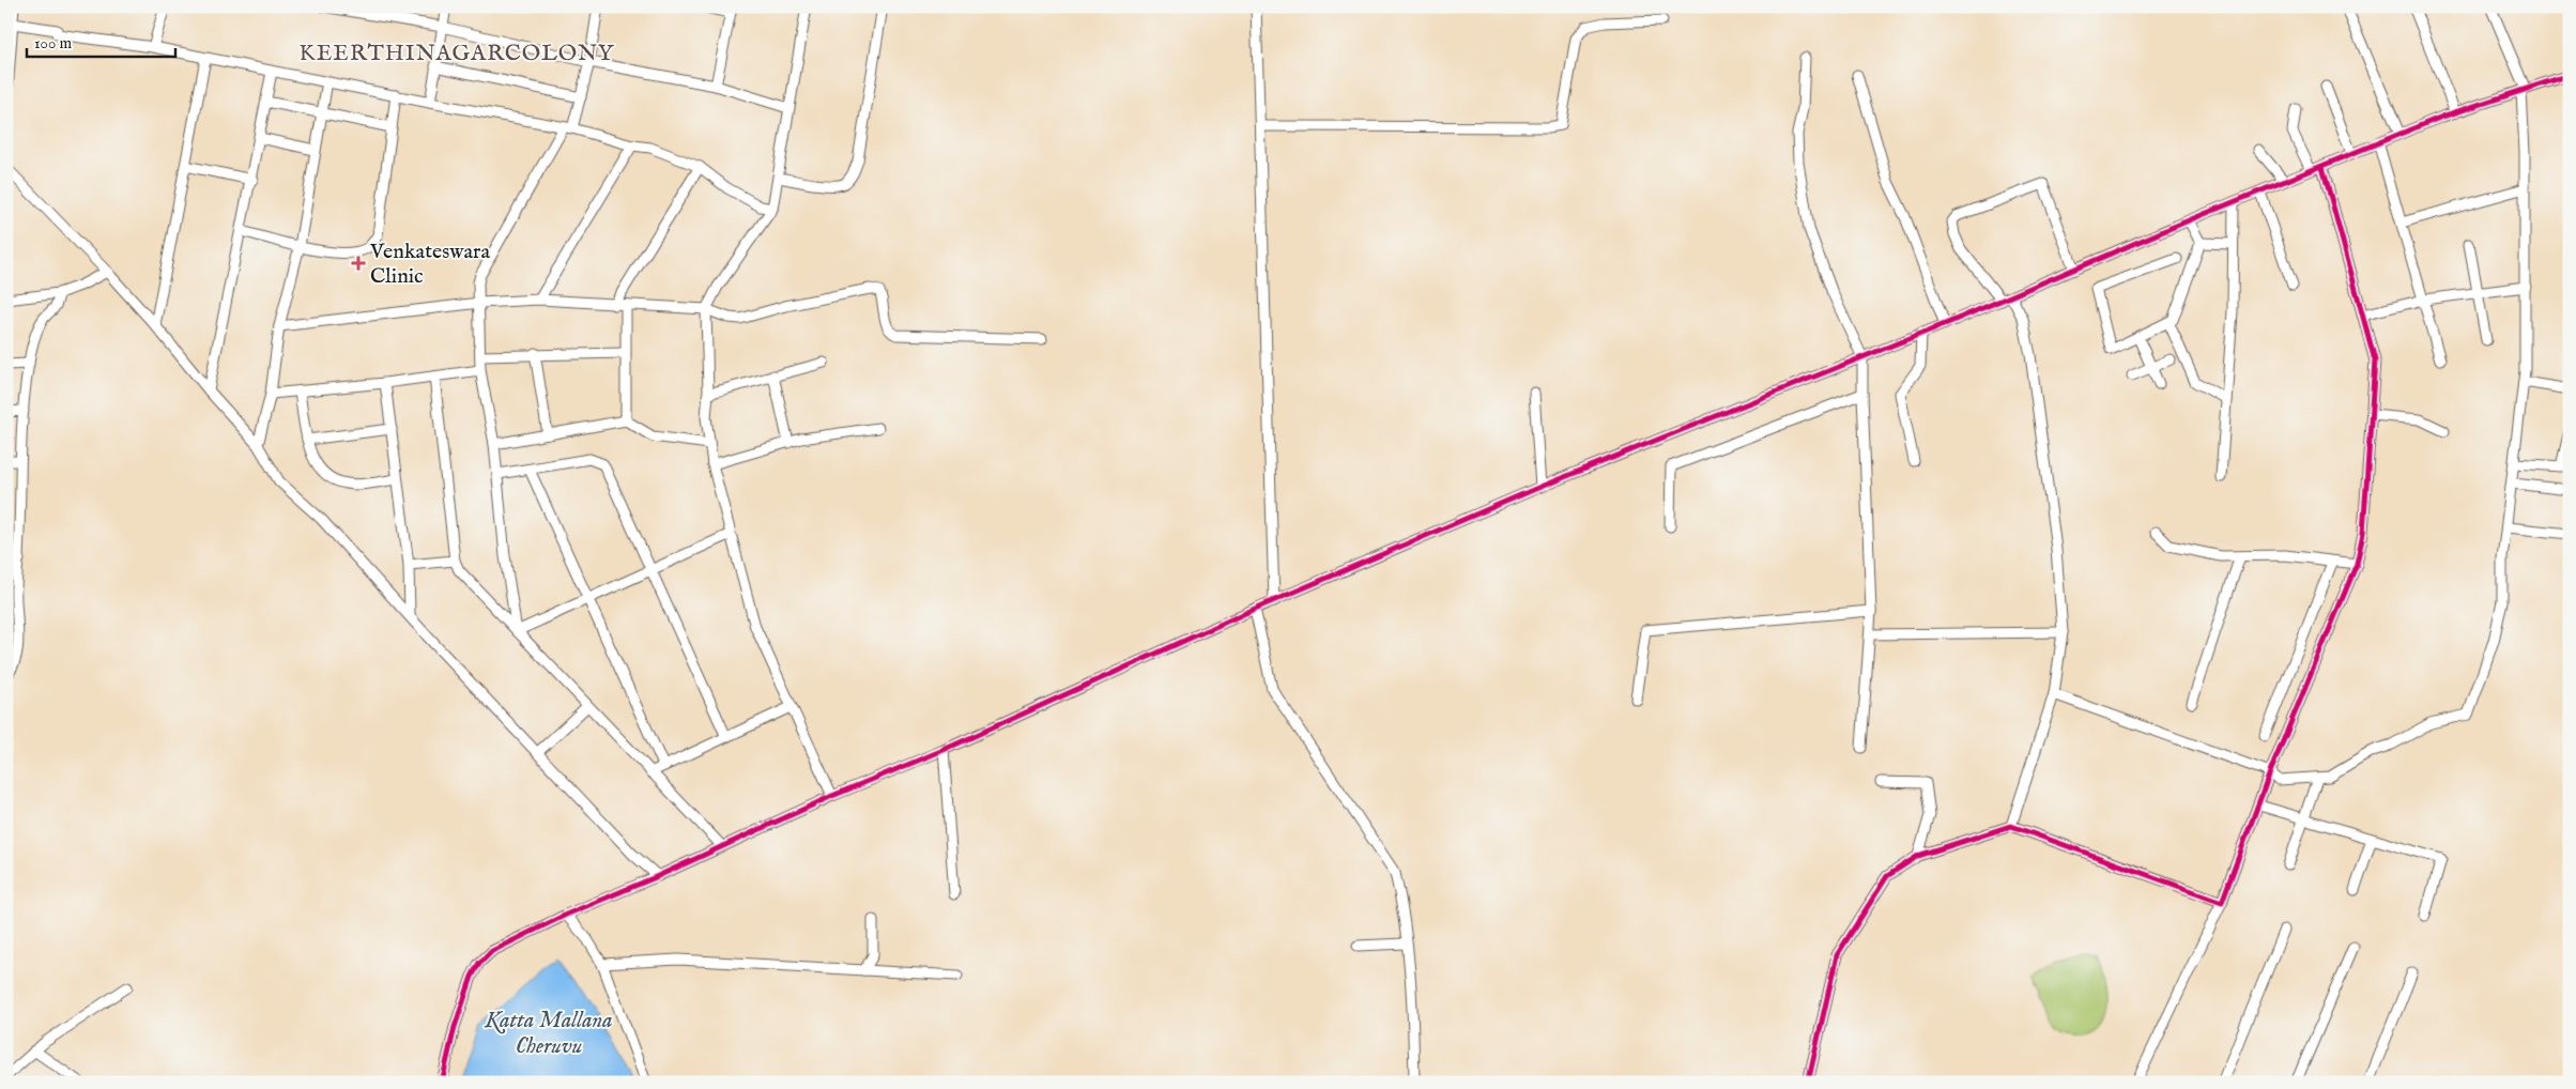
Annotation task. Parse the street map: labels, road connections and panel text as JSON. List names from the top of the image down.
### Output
{
  "districts": ["KEERTHINAGARCOLONY"],
  "water": ["Katta Mallana Cheruvu"],
  "places": {
    "health": ["Venkateswara Clinic"]
  },
  "scale_bar": "100 m"
}
